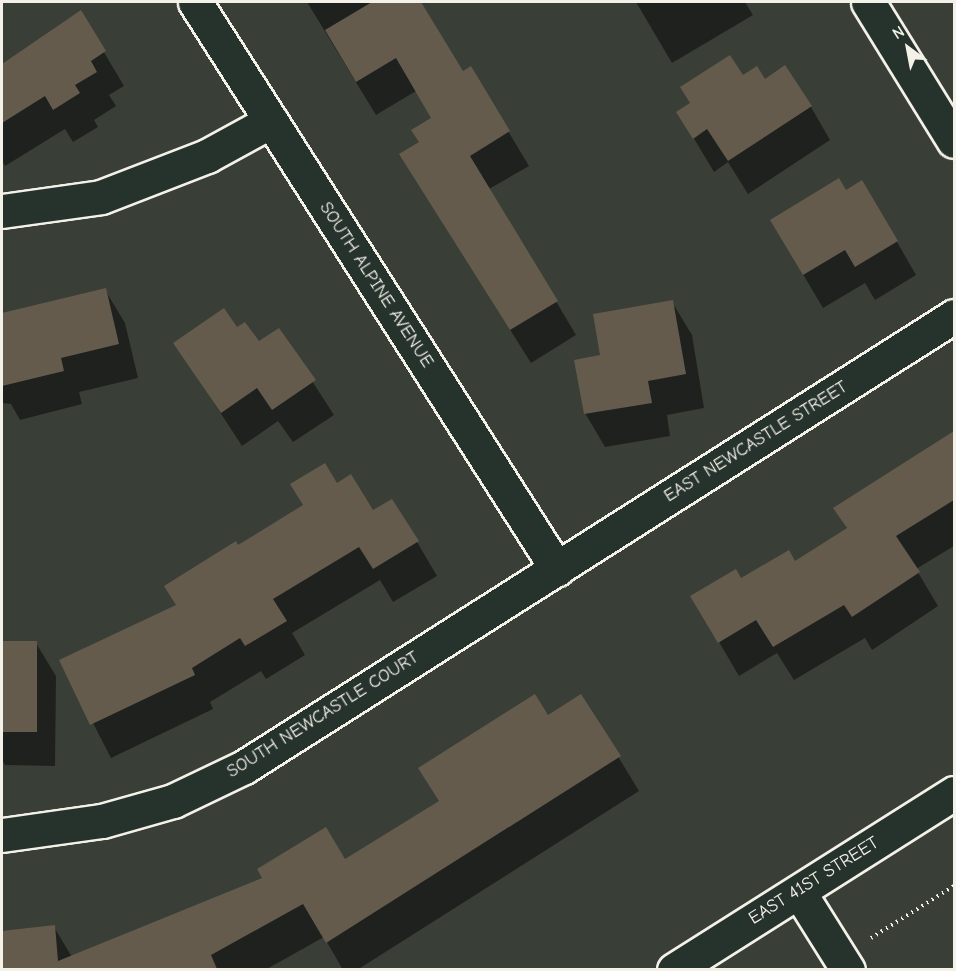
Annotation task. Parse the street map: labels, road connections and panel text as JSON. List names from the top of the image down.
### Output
{
  "streets": {
    "street": [
      "SOUTH ALPINE AVENUE",
      "EAST NEWCASTLE STREET",
      "SOUTH NEWCASTLE COURT",
      "EAST 41ST STREET"
    ]
  },
  "crossings": [
    ["SOUTH ALPINE AVENUE", "EAST NEWCASTLE STREET"],
    ["SOUTH ALPINE AVENUE", "SOUTH NEWCASTLE COURT"],
    ["EAST NEWCASTLE STREET", "SOUTH NEWCASTLE COURT"]
  ],
  "north": "top left"
}
